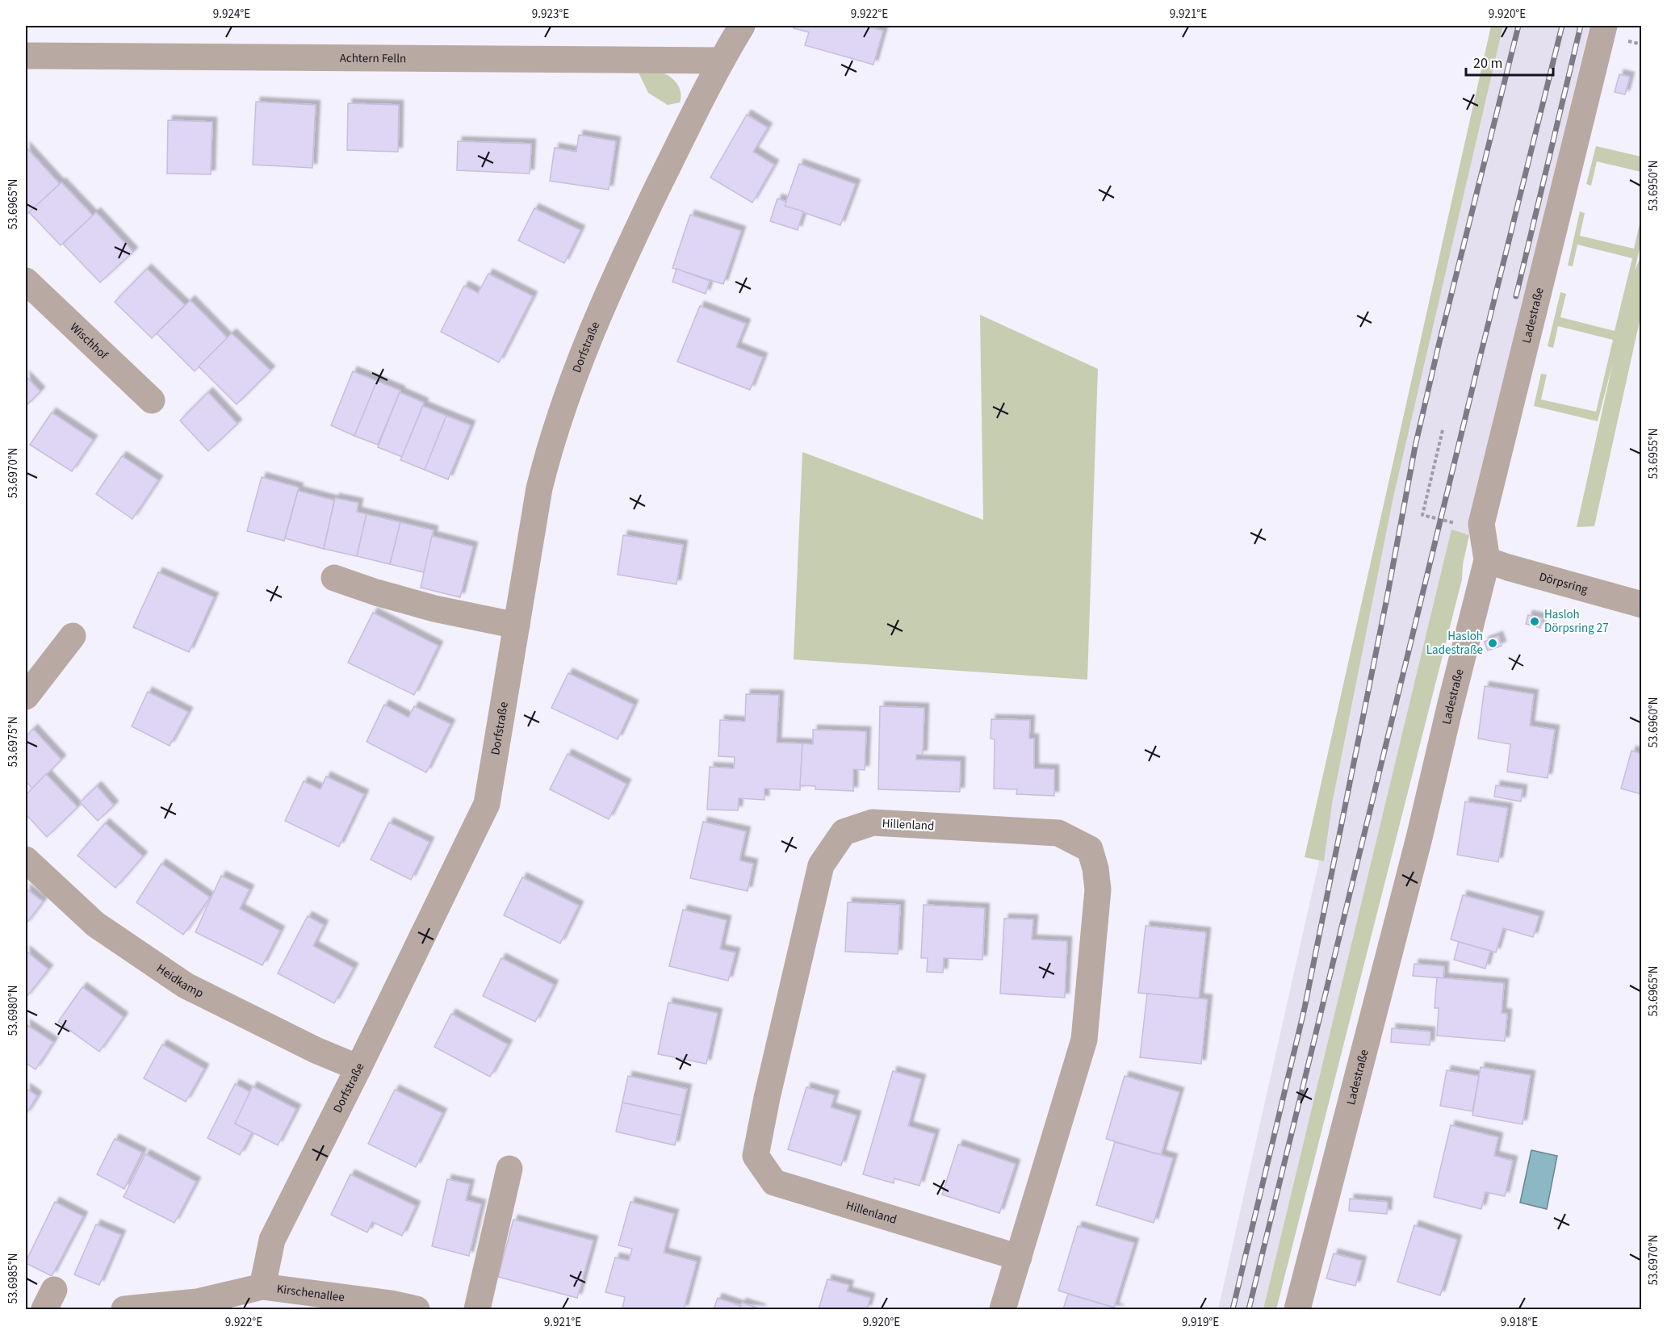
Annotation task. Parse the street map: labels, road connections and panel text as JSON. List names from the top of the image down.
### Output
{
  "streets": {
    "street": [
      "Achtern Felln",
      "Ladestraße",
      "Wischhof",
      "Dorfstraße",
      "Dörpsring",
      "Hillenland",
      "Heidkamp",
      "Kirschenallee"
    ]
  },
  "crossings": [
    ["Achtern Felln", "Dorfstraße"],
    ["Ladestraße", "Dörpsring"],
    ["Dorfstraße", "Heidkamp"],
    ["Dorfstraße", "Kirschenallee"]
  ],
  "places": ["Hasloh Dörpsring 27", "Hasloh Ladestraße"],
  "scale_bar": "20 m",
  "coordinates": [
    "9.924°E",
    "9.923°E",
    "9.922°E",
    "9.921°E",
    "9.920°E",
    "53.6950°N",
    "53.6965°N",
    "53.6955°N",
    "53.6970°N",
    "53.6960°N",
    "53.6975°N",
    "53.6980°N",
    "53.6985°N",
    "9.919°E",
    "9.918°E"
  ]
}
